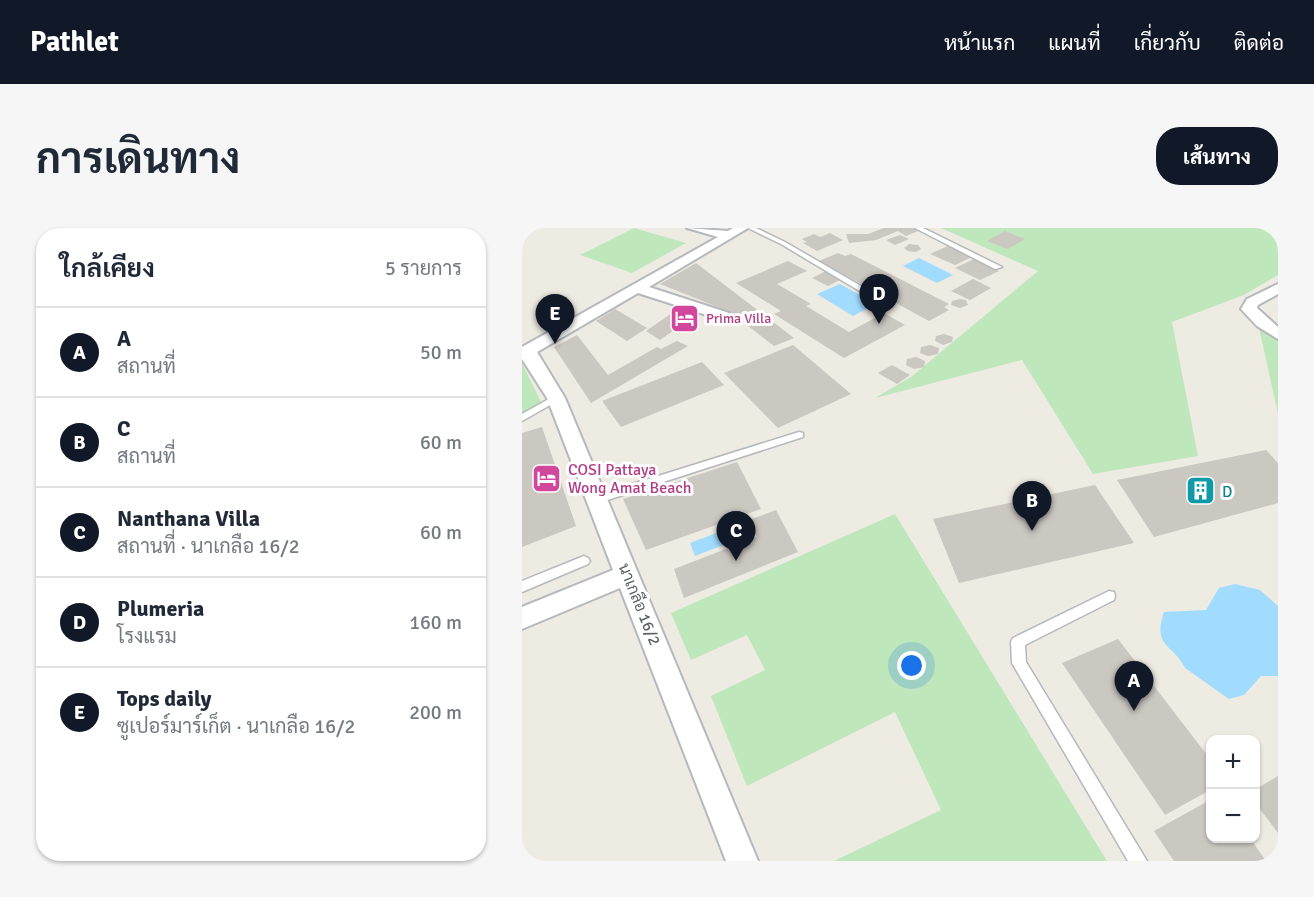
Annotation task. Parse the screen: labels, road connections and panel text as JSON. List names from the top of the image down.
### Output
{
  "streets": {
    "street": ["นาเกลือ 16/2"]
  },
  "places": {
    "hotel": ["Prima Villa", "COSI Pattaya Wong Amat Beach"],
    "building": ["D"]
  },
  "page": {
    "header": "Pathlet",
    "nav": [
      "หน้าแรก",
      "แผนที่",
      "เกี่ยวกับ",
      "ติดต่อ"
    ],
    "buttons": "เส้นทาง",
    "title": "การเดินทาง",
    "heading": ["ใกล้เคียง", "5 รายการ"],
    "pins": [
      "D",
      "E",
      "B",
      "C",
      "A"
    ],
    "list": [
      {
        "mark": "A",
        "name": "A",
        "note": "สถานที่",
        "value": "50 m"
      },
      {
        "mark": "B",
        "name": "C",
        "note": "สถานที่",
        "value": "60 m"
      },
      {
        "mark": "C",
        "name": "Nanthana Villa",
        "note": "สถานที่ · นาเกลือ 16/2",
        "value": "60 m"
      },
      {
        "mark": "D",
        "name": "Plumeria",
        "note": "โรงแรม",
        "value": "160 m"
      },
      {
        "mark": "E",
        "name": "Tops daily",
        "note": "ซูเปอร์มาร์เก็ต · นาเกลือ 16/2",
        "value": "200 m"
      }
    ],
    "map_buttons": ["+", "−"]
  }
}
